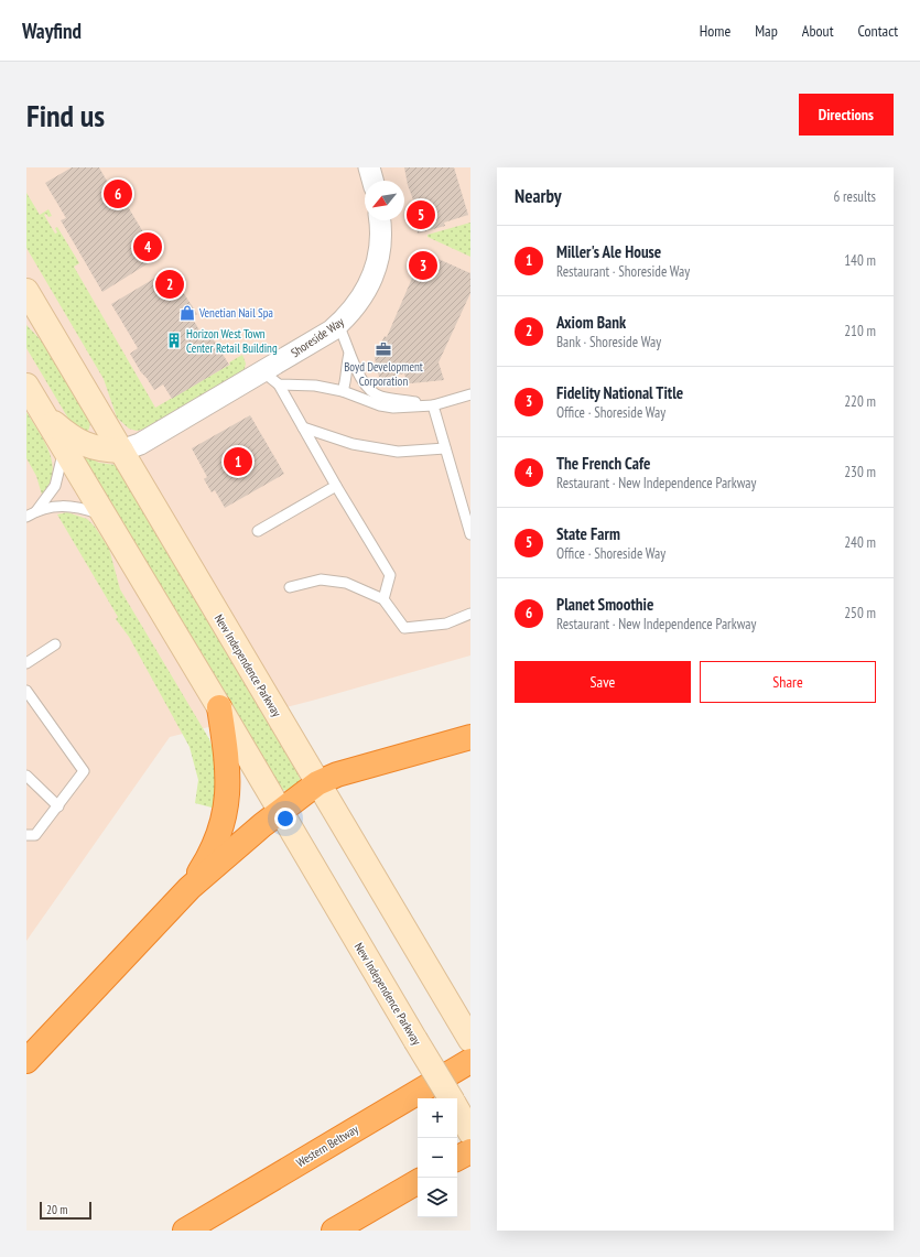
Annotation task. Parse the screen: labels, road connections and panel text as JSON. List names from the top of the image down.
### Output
{
  "streets": {
    "highway": ["Western Beltway"],
    "main road": ["New Independence Parkway"],
    "street": ["Shoreside Way"]
  },
  "crossings": [
    ["Shoreside Way", "New Independence Parkway"]
  ],
  "places": {
    "shop": ["Venetian Nail Spa"],
    "building": ["Horizon West Town Center Retail Building"],
    "office": ["Boyd Development Corporation"]
  },
  "scale_bar": "20 m",
  "north": "bottom left",
  "page": {
    "header": "Wayfind",
    "nav": [
      "Home",
      "Map",
      "About",
      "Contact"
    ],
    "buttons": [
      "Directions",
      ["Save", "Share"]
    ],
    "title": "Find us",
    "heading": ["Nearby", "6 results"],
    "pins": [
      "6",
      "5",
      "4",
      "3",
      "2",
      "1"
    ],
    "list": [
      {
        "mark": "1",
        "name": "Miller's Ale House",
        "note": "Restaurant · Shoreside Way",
        "value": "140 m"
      },
      {
        "mark": "2",
        "name": "Axiom Bank",
        "note": "Bank · Shoreside Way",
        "value": "210 m"
      },
      {
        "mark": "3",
        "name": "Fidelity National Title",
        "note": "Office · Shoreside Way",
        "value": "220 m"
      },
      {
        "mark": "4",
        "name": "The French Cafe",
        "note": "Restaurant · New Independence Parkway",
        "value": "230 m"
      },
      {
        "mark": "5",
        "name": "State Farm",
        "note": "Office · Shoreside Way",
        "value": "240 m"
      },
      {
        "mark": "6",
        "name": "Planet Smoothie",
        "note": "Restaurant · New Independence Parkway",
        "value": "250 m"
      }
    ],
    "map_buttons": ["+", "−"],
    "scale": "20 m"
  }
}
